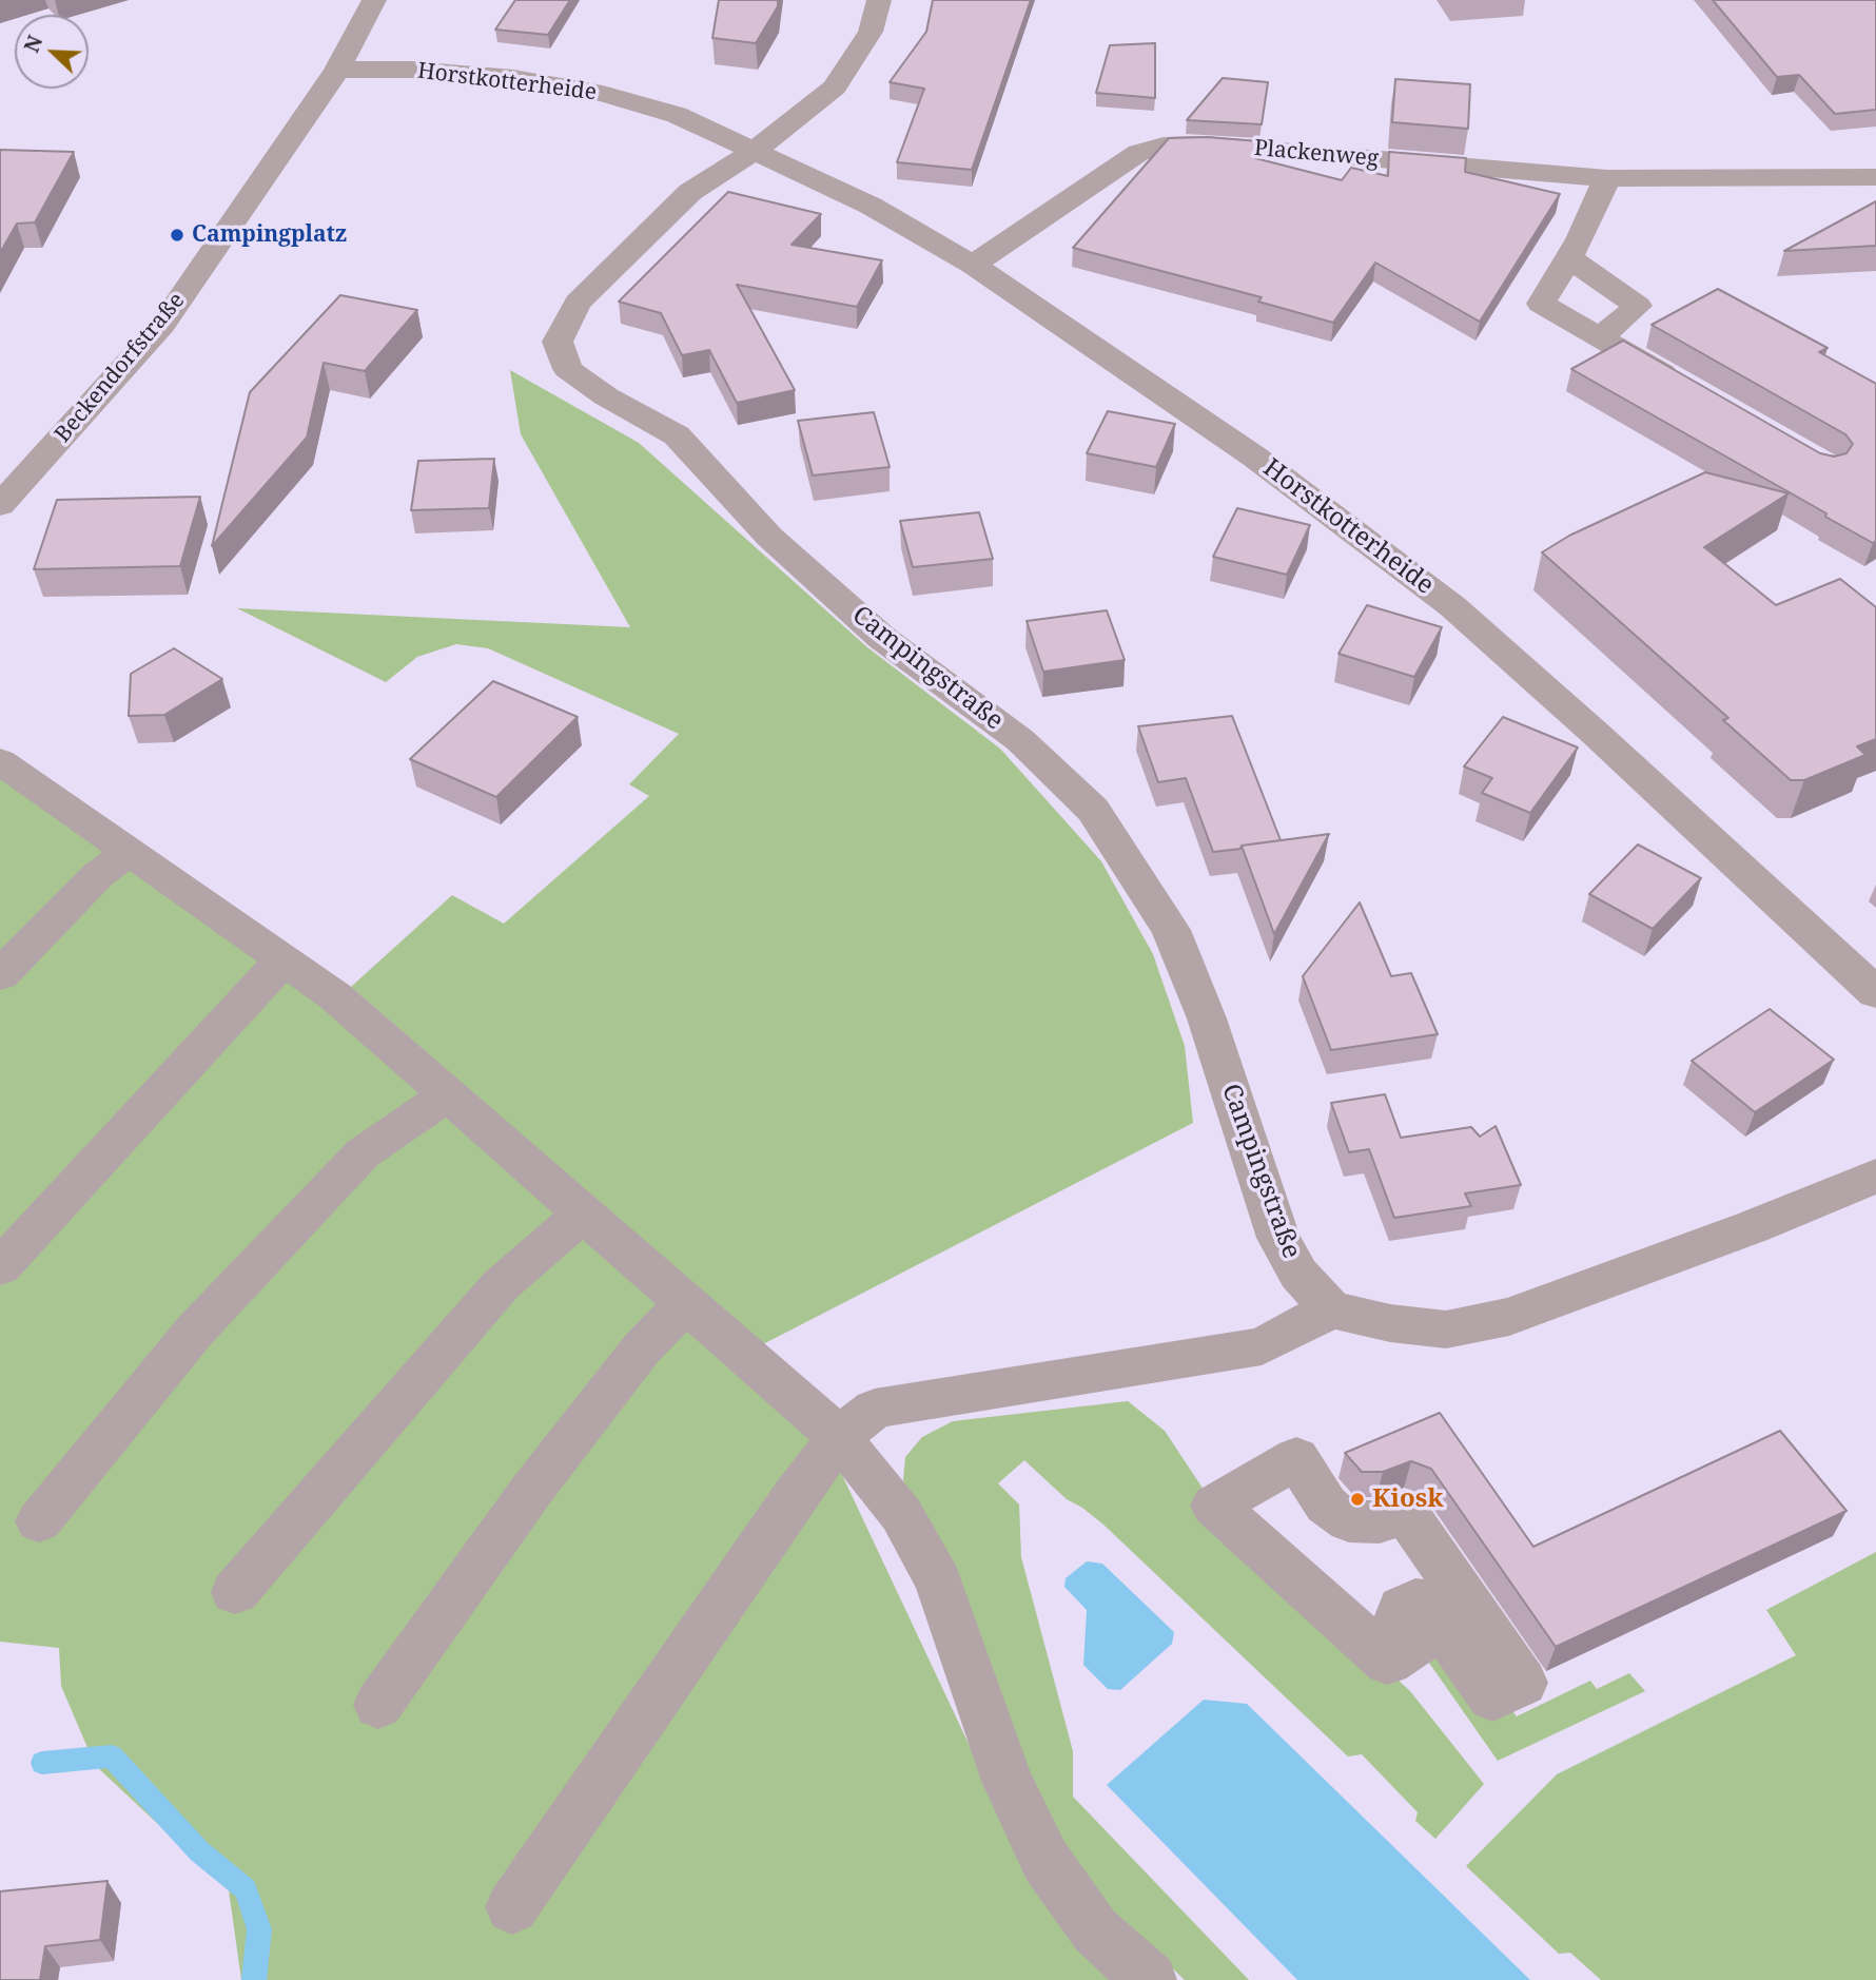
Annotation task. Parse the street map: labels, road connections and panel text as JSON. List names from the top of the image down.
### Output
{
  "streets": {
    "street": [
      "Horstkotterheide",
      "Plackenweg",
      "Beckendorfstraße",
      "Campingstraße"
    ]
  },
  "crossings": [
    ["Horstkotterheide", "Plackenweg"],
    ["Horstkotterheide", "Beckendorfstraße"],
    ["Horstkotterheide", "Campingstraße"]
  ],
  "places": ["Campingplatz", "Kiosk"],
  "north": "top left"
}
